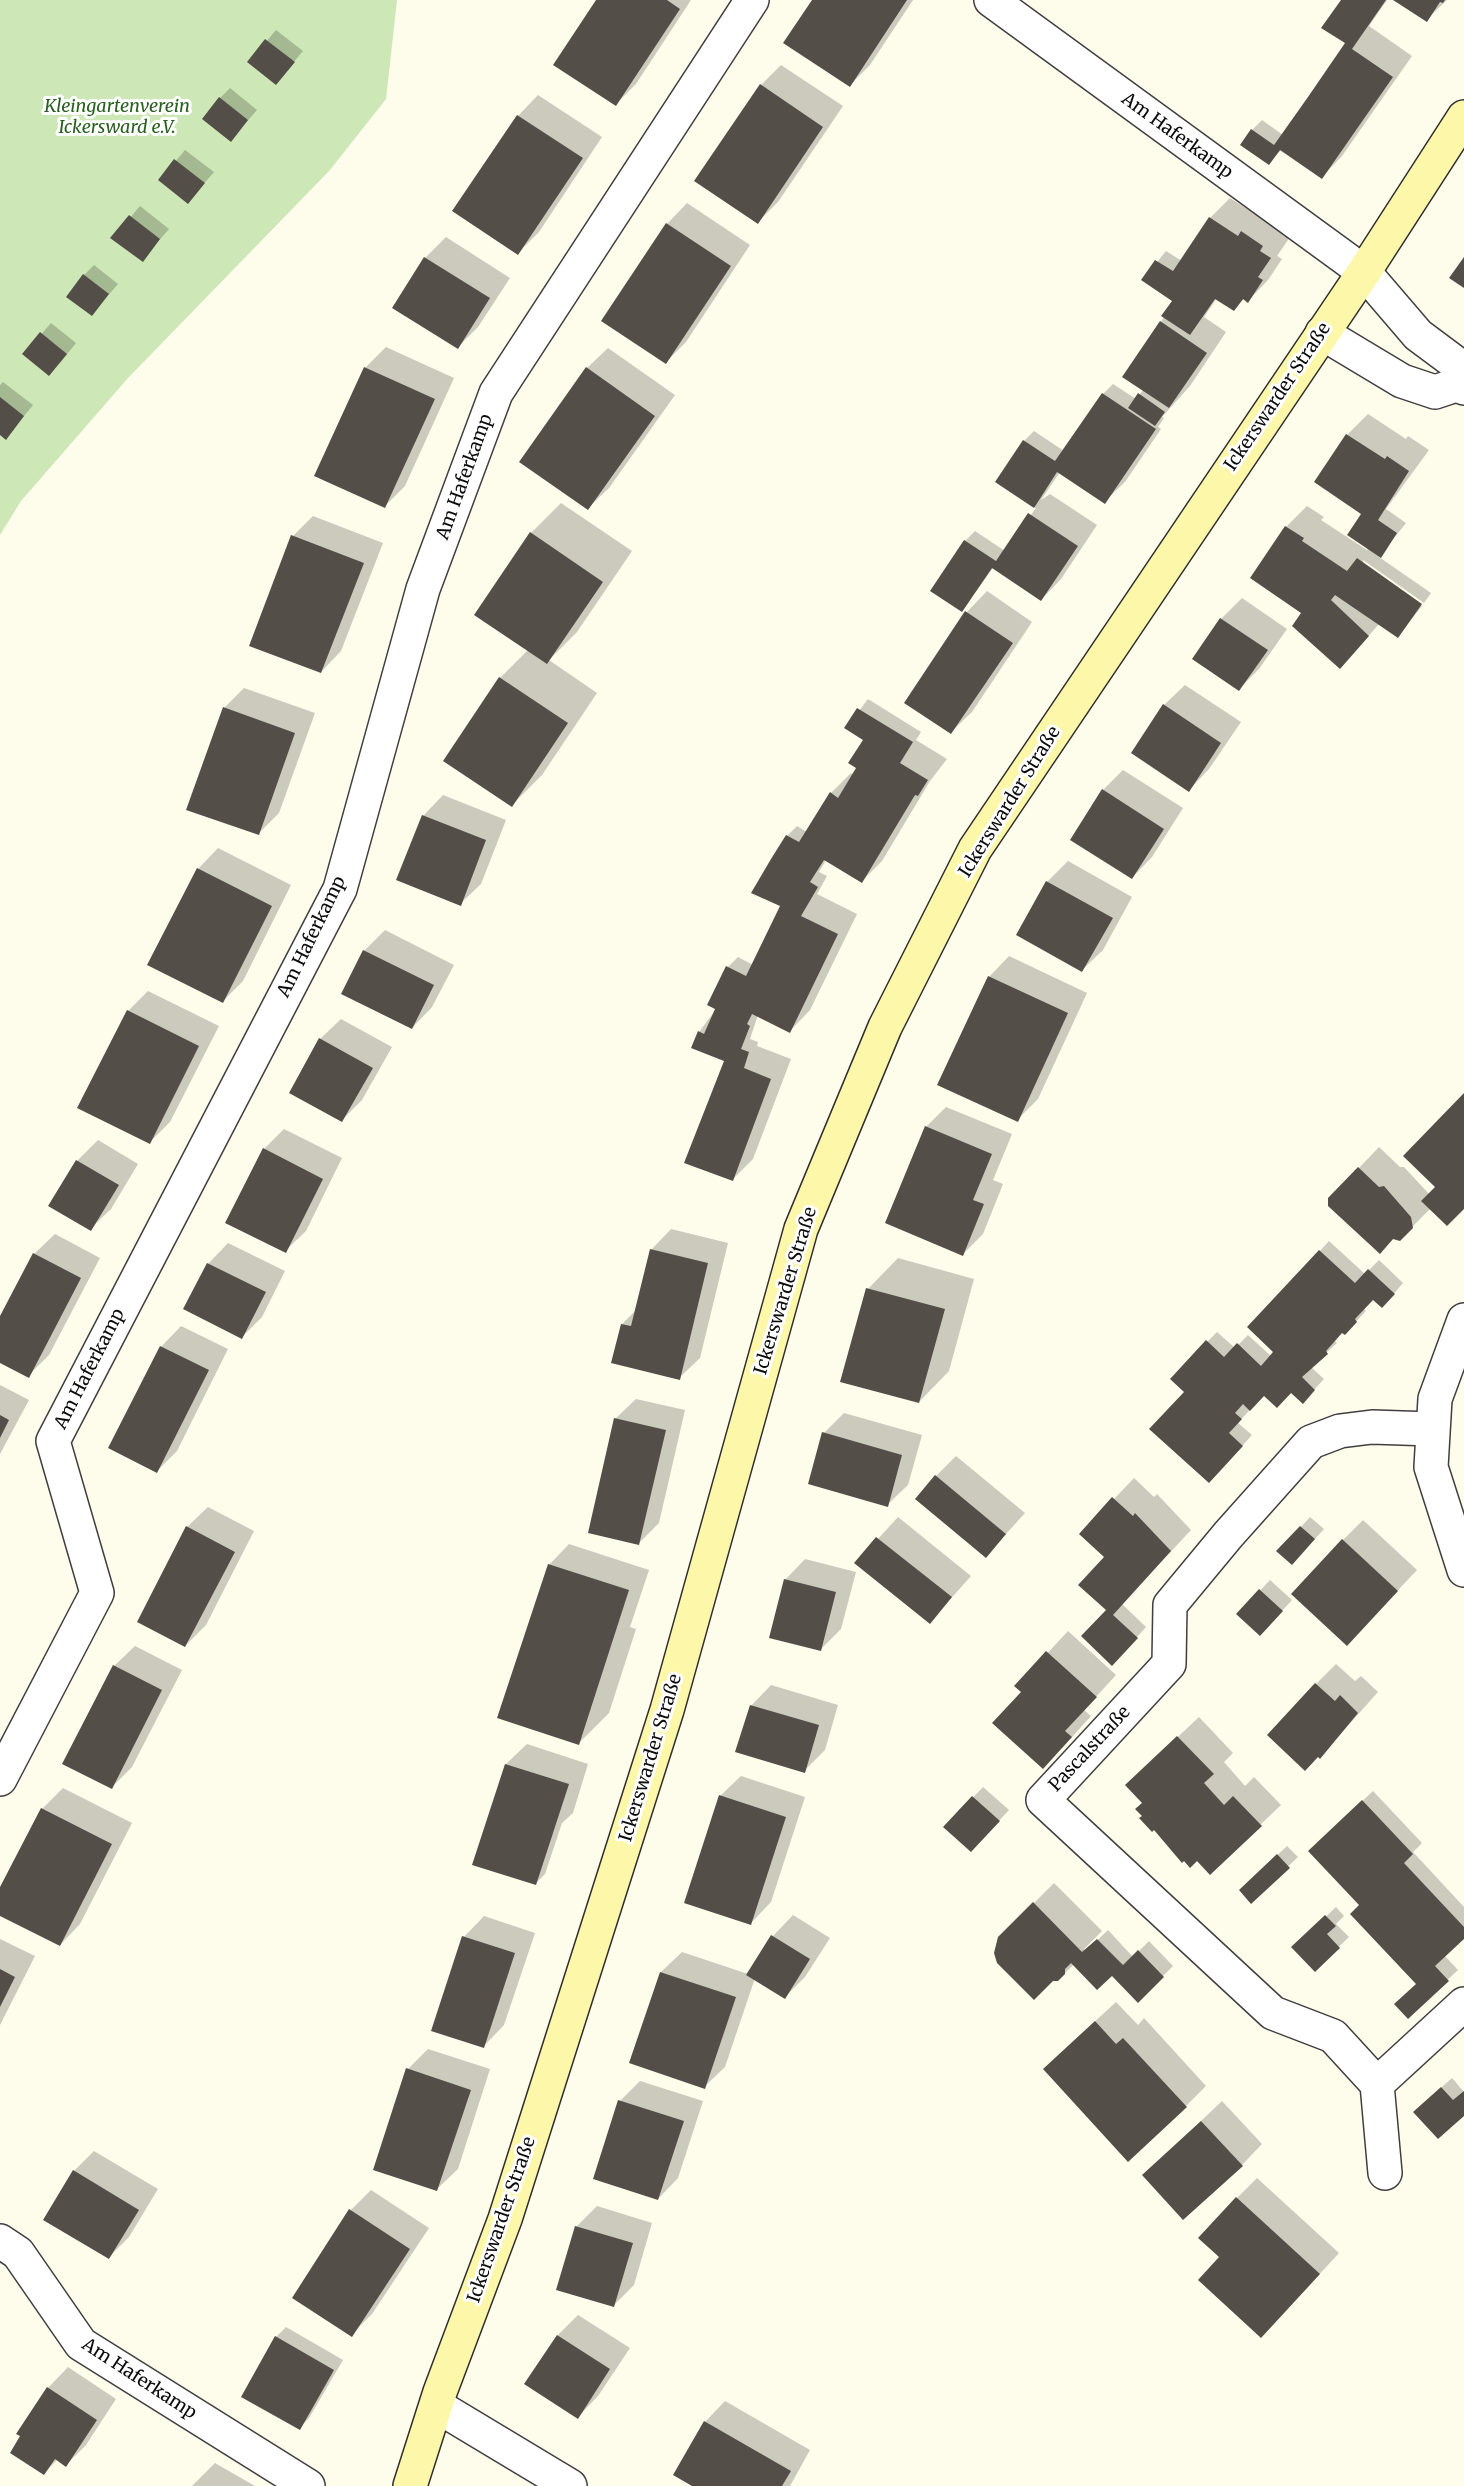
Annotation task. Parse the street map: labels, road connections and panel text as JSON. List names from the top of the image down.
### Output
{
  "streets": {
    "main road": ["Ickerswarder Straße"],
    "street": ["Am Haferkamp", "Pascalstraße"]
  },
  "crossings": [
    ["Am Haferkamp", "Ickerswarder Straße"]
  ],
  "parks": ["Kleingartenverein Ickersward e.V."]
}
